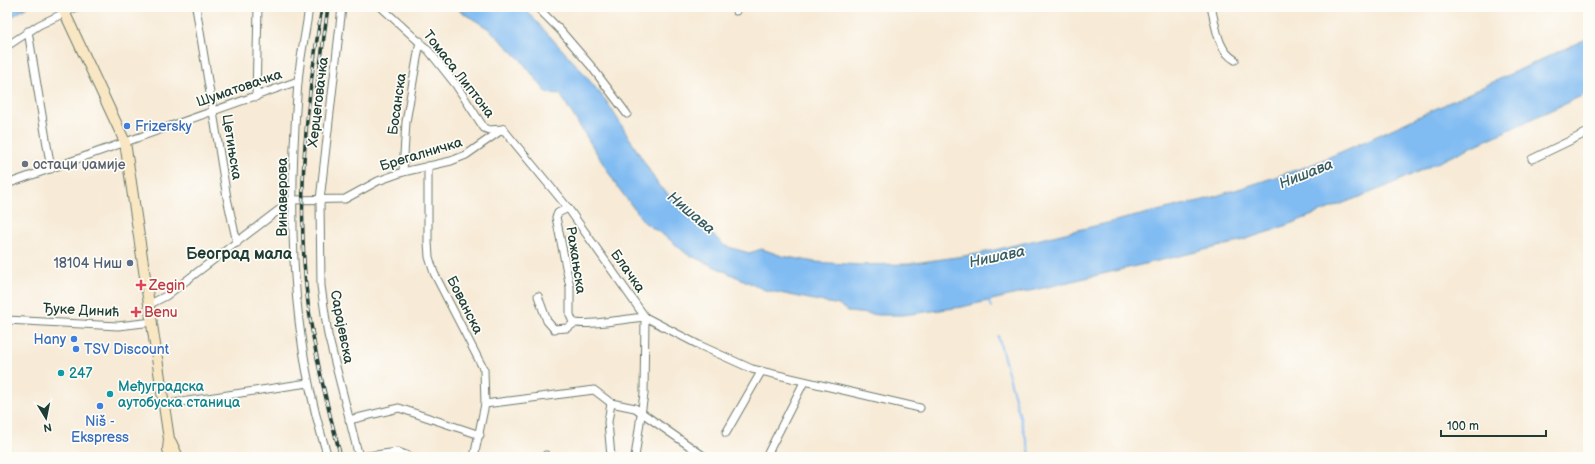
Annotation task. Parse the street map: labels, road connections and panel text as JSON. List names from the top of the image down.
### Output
{
  "streets": {
    "street": [
      "Томаса Липтона",
      "Шуматовачка",
      "Херцеговачка",
      "Босанска",
      "Цетињска",
      "Брегалничка",
      "Винаверова",
      "Ражањска",
      "Блачка",
      "Бованска",
      "Ђуке Динић",
      "Сарајевска"
    ]
  },
  "crossings": [
    ["Томаса Липтона", "Босанска"],
    ["Томаса Липтона", "Брегалничка"],
    ["Томаса Липтона", "Блачка"],
    ["Шуматовачка", "Цетињска"],
    ["Шуматовачка", "Винаверова"],
    ["Херцеговачка", "Брегалничка"],
    ["Херцеговачка", "Сарајевска"],
    ["Босанска", "Брегалничка"],
    ["Брегалничка", "Винаверова"],
    ["Брегалничка", "Блачка"],
    ["Брегалничка", "Бованска"],
    ["Брегалничка", "Сарајевска"],
    ["Ражањска", "Блачка"]
  ],
  "districts": ["Београд мала"],
  "water": ["Нишава"],
  "places": {
    "other": [
      "Frizersky",
      "остаци џамије",
      "18104 Ниш",
      "Hany",
      "TSV Discount",
      "247",
      "Међуградска аутобуска станица",
      "Niš - Ekspress"
    ],
    "health": ["Zegin", "Benu"]
  },
  "scale_bar": "100 m",
  "north": "bottom"
}
